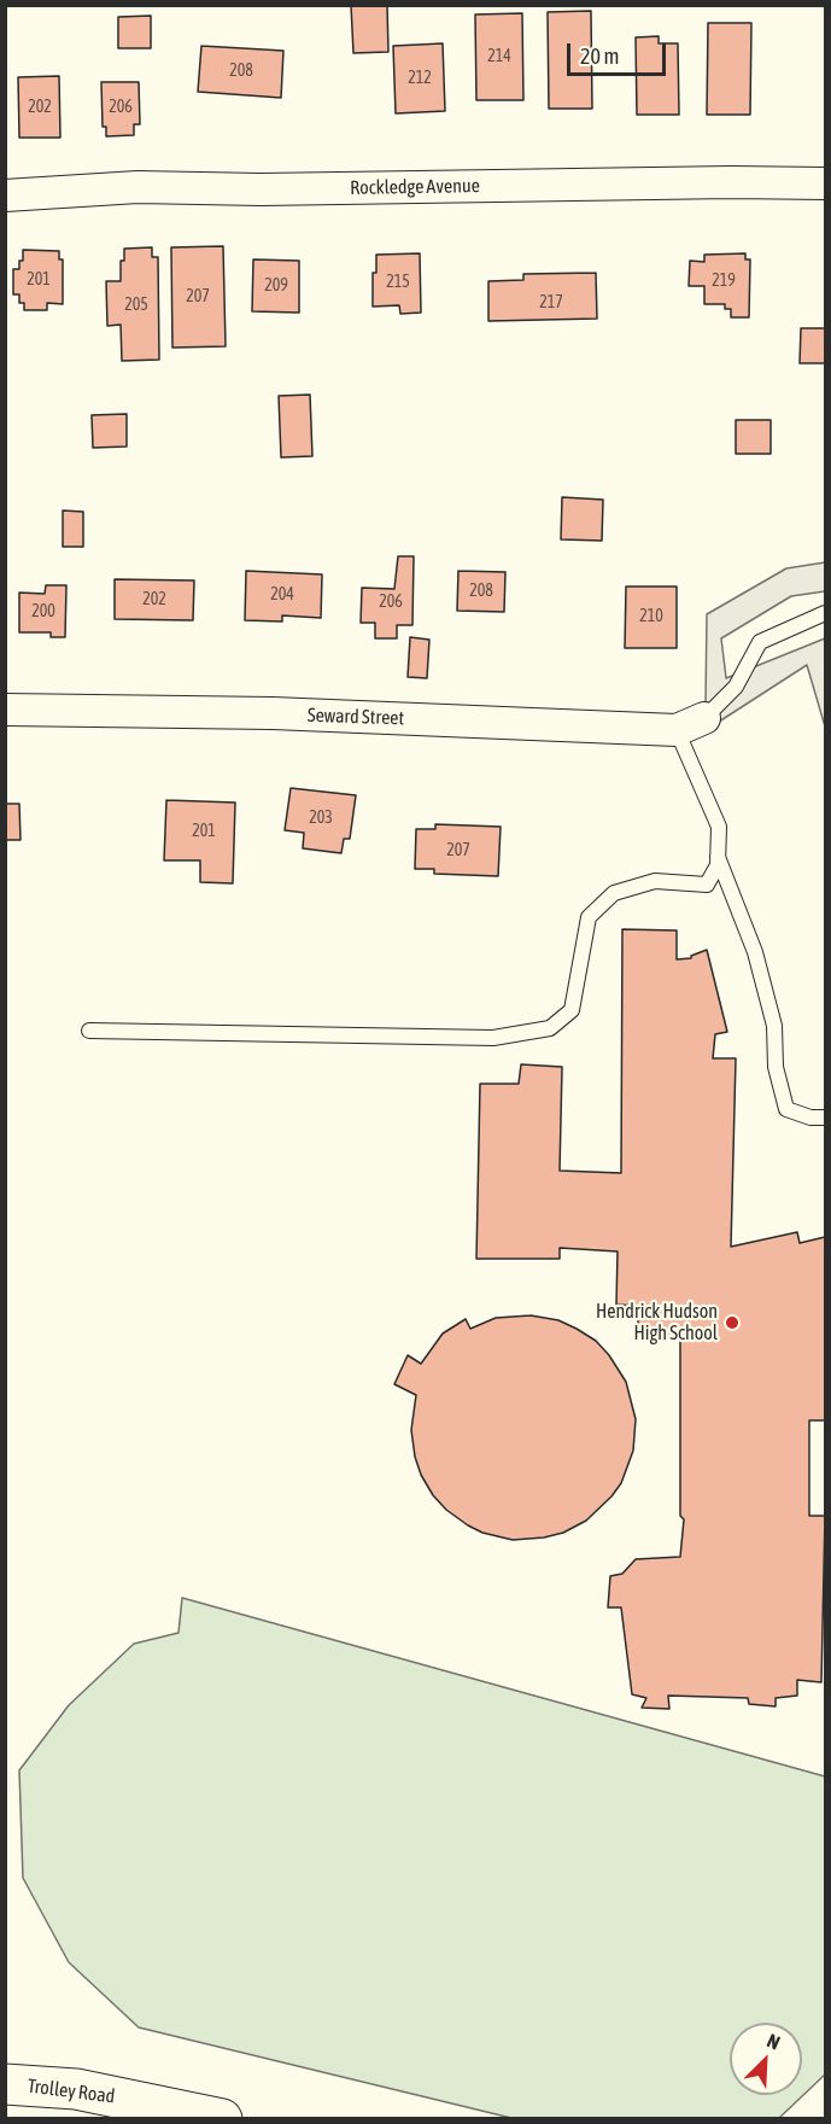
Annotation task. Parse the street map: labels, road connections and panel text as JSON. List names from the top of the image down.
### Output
{
  "streets": {
    "street": ["Rockledge Avenue", "Seward Street", "Trolley Road"]
  },
  "places": ["Hendrick Hudson High School"],
  "house_numbers": [
    "214",
    "208",
    "212",
    "202",
    "206",
    "201",
    "219",
    "215",
    "209",
    "207",
    "217",
    "205",
    "208",
    "204",
    "202",
    "206",
    "200",
    "210",
    "203",
    "201",
    "207"
  ],
  "scale_bar": "20 m",
  "north": "top right"
}
